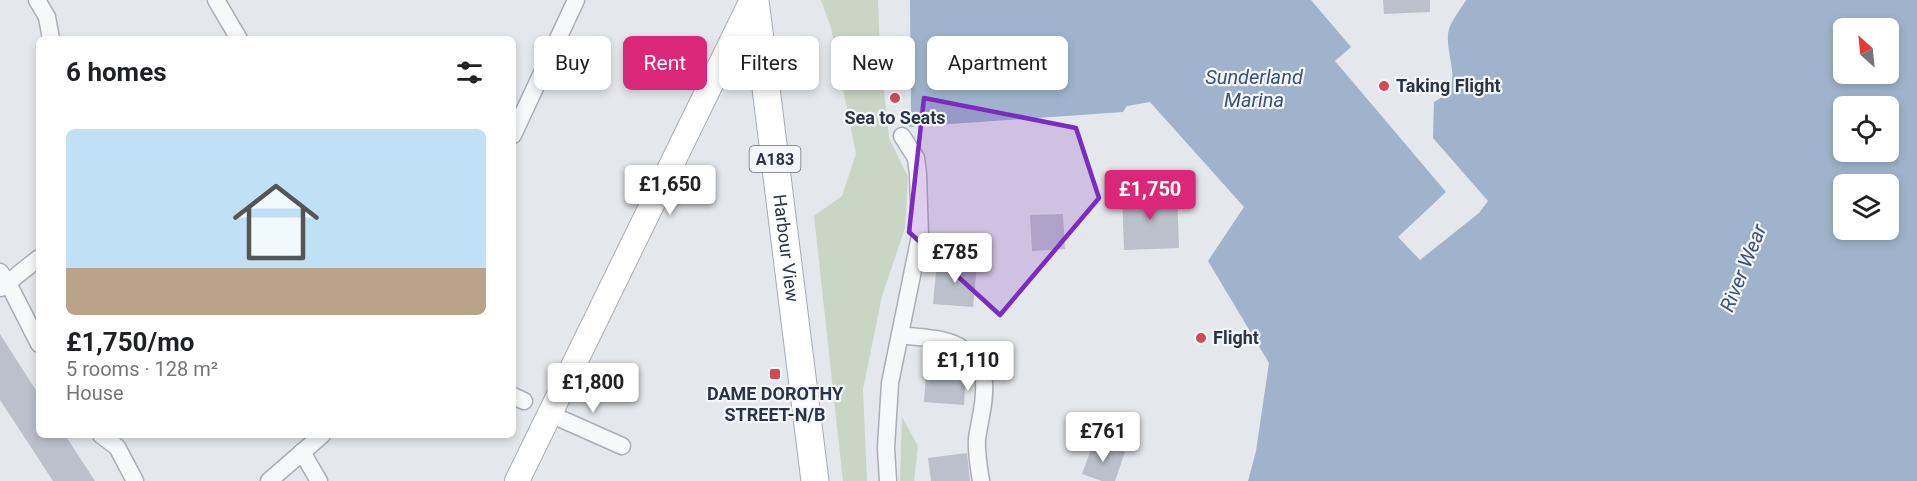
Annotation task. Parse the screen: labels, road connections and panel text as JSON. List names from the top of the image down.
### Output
{
  "streets": {
    "main road": ["A183", "Harbour View"]
  },
  "water": ["Sunderland Marina", "River Wear"],
  "places": {
    "other": ["Taking Flight", "Sea to Seats", "Flight"],
    "transit": ["DAME DOROTHY STREET-N/B"]
  },
  "north": "top left",
  "page": {
    "chip": [
      "Buy",
      "Rent",
      "Filters",
      "New",
      "Apartment"
    ],
    "heading": "6 homes",
    "list": [
      {
        "name": "£1,750/mo",
        "note": "5 rooms · 128 m² · House"
      }
    ],
    "price": [
      "£1,650",
      "£1,750",
      "£785",
      "£1,110",
      "£1,800",
      "£761"
    ]
  }
}
